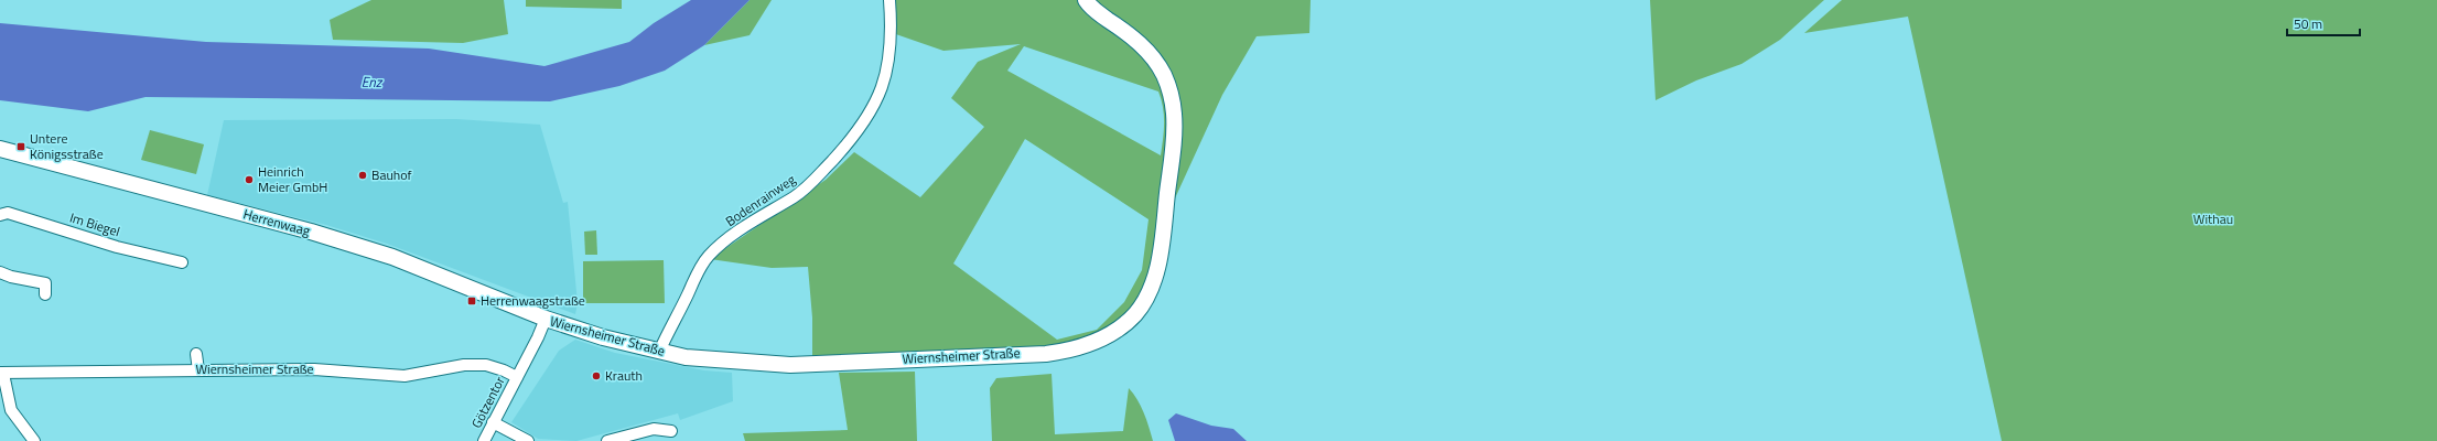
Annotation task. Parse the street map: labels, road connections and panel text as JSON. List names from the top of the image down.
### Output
{
  "streets": {
    "main road": ["Herrenwaag", "Wiernsheimer Straße"],
    "street": ["Bodenrainweg", "Im Biegel", "Götzentor"]
  },
  "crossings": [
    ["Bodenrainweg", "Wiernsheimer Straße"],
    ["Herrenwaag", "Wiernsheimer Straße"],
    ["Wiernsheimer Straße", "Götzentor"]
  ],
  "water": ["Enz"],
  "parks": ["Withau"],
  "places": {
    "transit": ["Untere Königsstraße", "Herrenwaagstraße"],
    "other": ["Bauhof", "Heinrich Meier GmbH", "Krauth"]
  },
  "scale_bar": "50 m"
}
